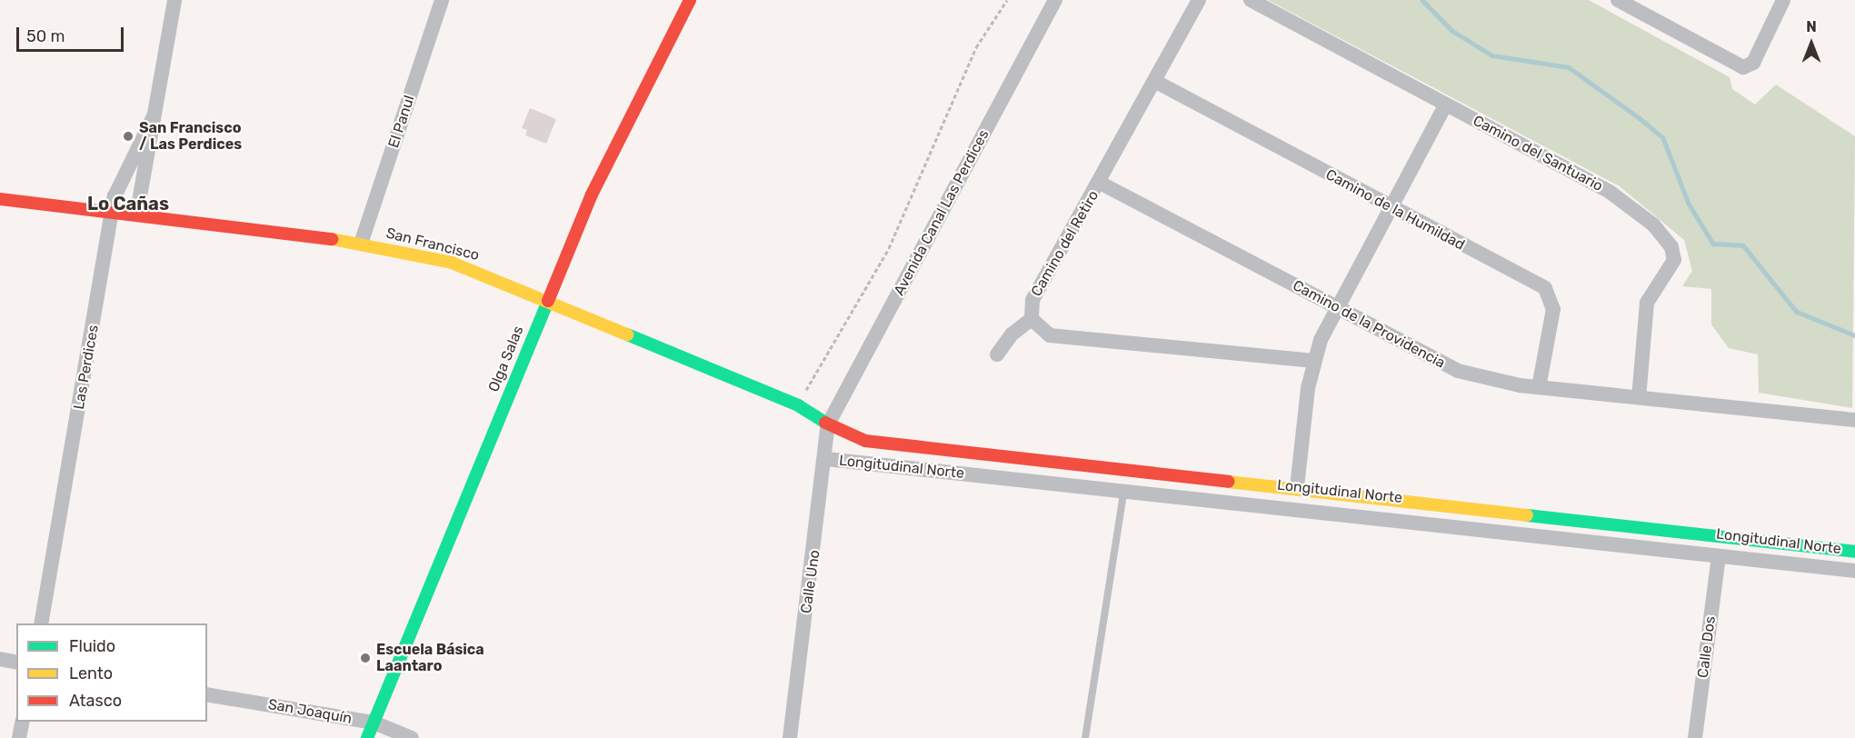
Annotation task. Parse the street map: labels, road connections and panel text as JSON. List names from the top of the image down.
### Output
{
  "streets": {
    "street": [
      "El Panul",
      "Camino del Santuario",
      "Camino de la Humildad",
      "Avenida Canal Las Perdices",
      "Camino del Retiro",
      "San Francisco",
      "Camino de la Providencia",
      "Olga Salas",
      "Las Perdices",
      "Longitudinal Norte",
      "Calle Uno",
      "Calle Dos",
      "San Joaquín"
    ]
  },
  "crossings": [
    ["El Panul", "San Francisco"],
    ["Camino del Santuario", "Camino de la Providencia"],
    ["Camino de la Humildad", "Camino del Retiro"],
    ["Camino de la Humildad", "Camino de la Providencia"],
    ["Avenida Canal Las Perdices", "San Francisco"],
    ["Avenida Canal Las Perdices", "Longitudinal Norte"],
    ["Avenida Canal Las Perdices", "Calle Uno"],
    ["Camino del Retiro", "Camino de la Providencia"],
    ["San Francisco", "Olga Salas"],
    ["San Francisco", "Las Perdices"],
    ["San Francisco", "Longitudinal Norte"],
    ["San Francisco", "Calle Uno"],
    ["Olga Salas", "San Joaquín"],
    ["Longitudinal Norte", "Calle Uno"],
    ["Longitudinal Norte", "Calle Dos"]
  ],
  "districts": ["Lo Cañas"],
  "places": ["San Francisco / Las Perdices", "Escuela Básica Laantaro"],
  "legend": ["Fluido", "Lento", "Atasco"],
  "scale_bar": "50 m",
  "north": "top"
}
